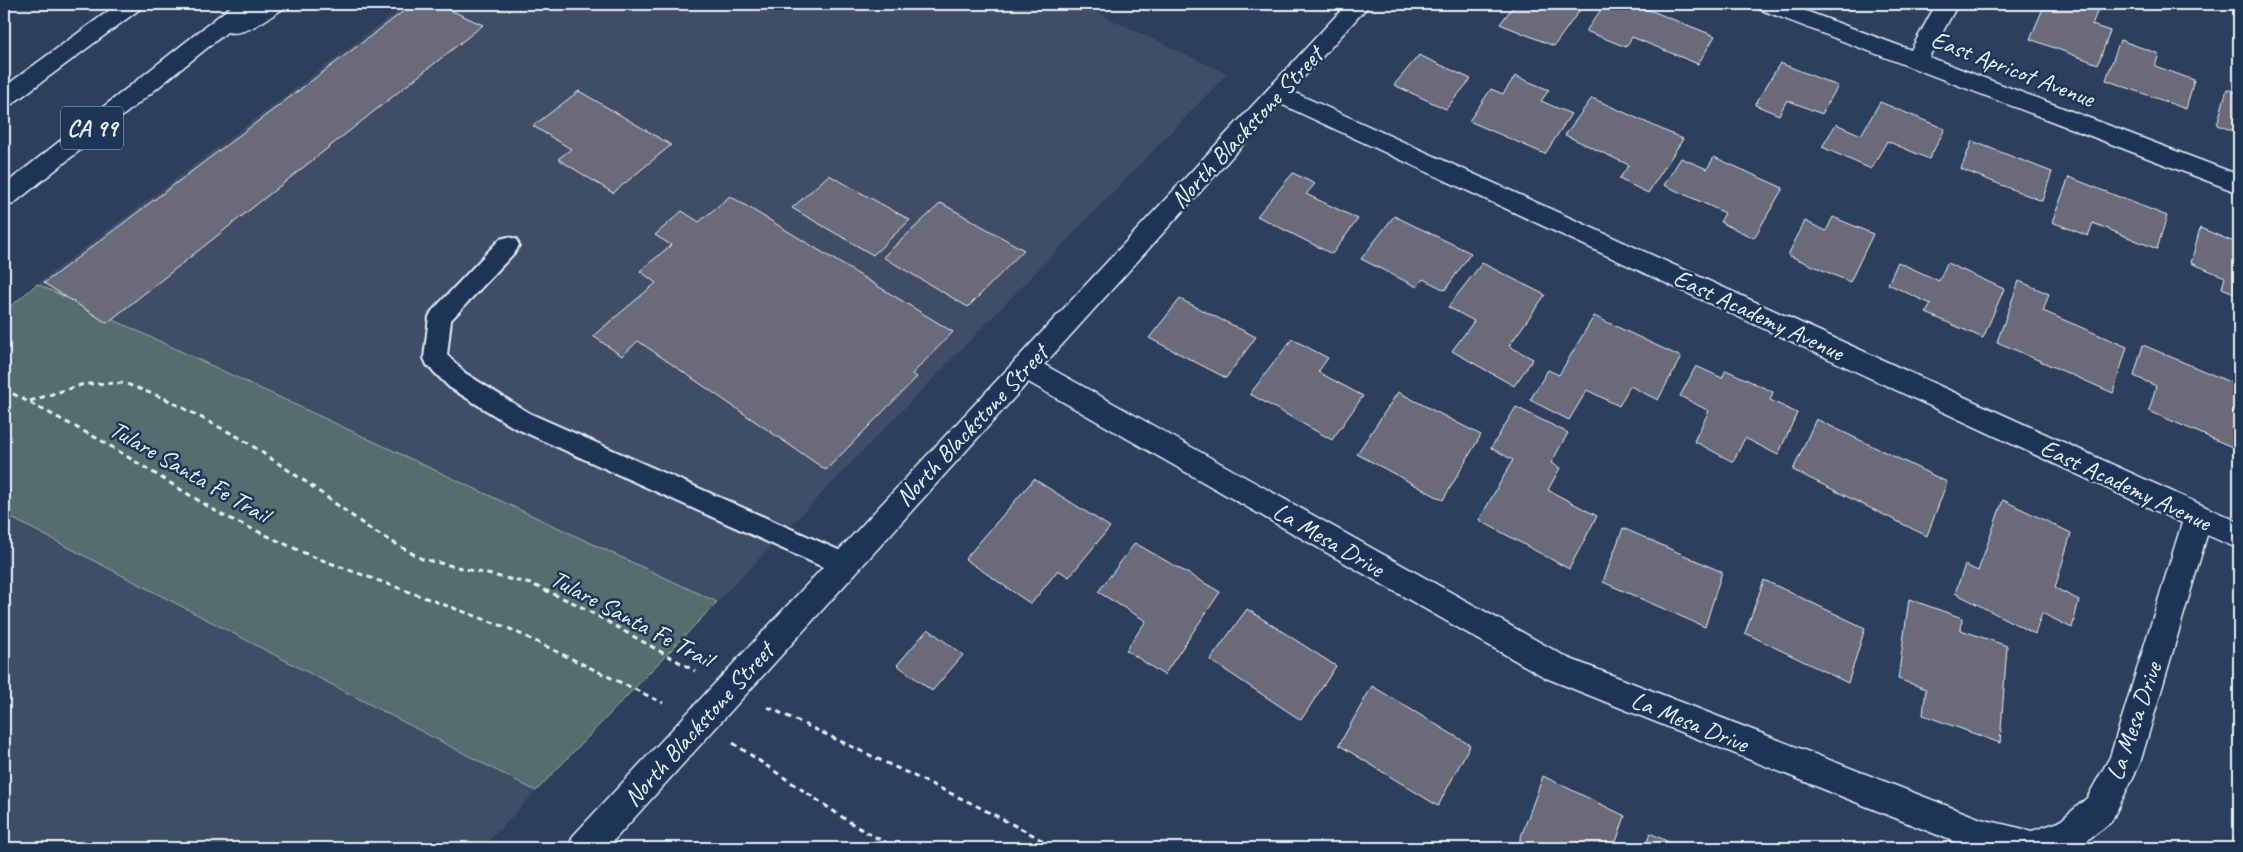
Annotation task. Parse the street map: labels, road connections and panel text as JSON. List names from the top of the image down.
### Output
{
  "streets": {
    "main road": [
      "East Apricot Avenue",
      "North Blackstone Street",
      "CA 99",
      "East Academy Avenue",
      "La Mesa Drive"
    ],
    "path": ["Tulare Santa Fe Trail"]
  },
  "crossings": [
    ["North Blackstone Street", "East Academy Avenue"],
    ["North Blackstone Street", "Tulare Santa Fe Trail"],
    ["North Blackstone Street", "La Mesa Drive"],
    ["East Academy Avenue", "La Mesa Drive"]
  ]
}
